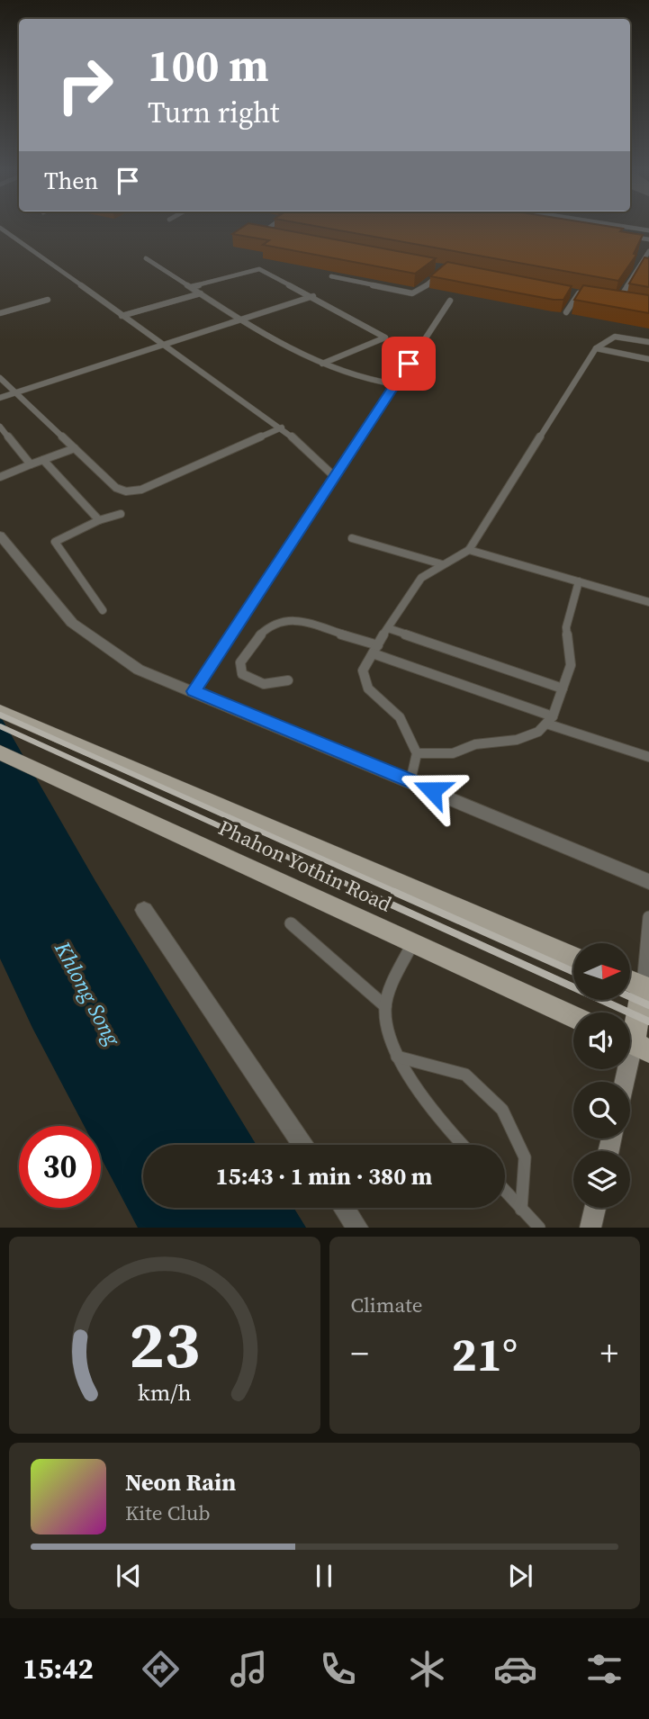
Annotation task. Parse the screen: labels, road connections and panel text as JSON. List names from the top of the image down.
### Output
{
  "streets": {
    "main road": ["Phahon Yothin Road"]
  },
  "water": ["Khlong Song"],
  "north": "right",
  "page": {
    "turn": ["100 m", "Turn right"],
    "then": "Then",
    "limit": "30",
    "trip": "15:43 · 1 min · 380 m",
    "tile": "Climate",
    "heat": ["−", "21°", "+"],
    "song": ["Neon Rain", "Kite Club"],
    "tabs": "15:42",
    "gauge": ["23", "km/h"]
  }
}
